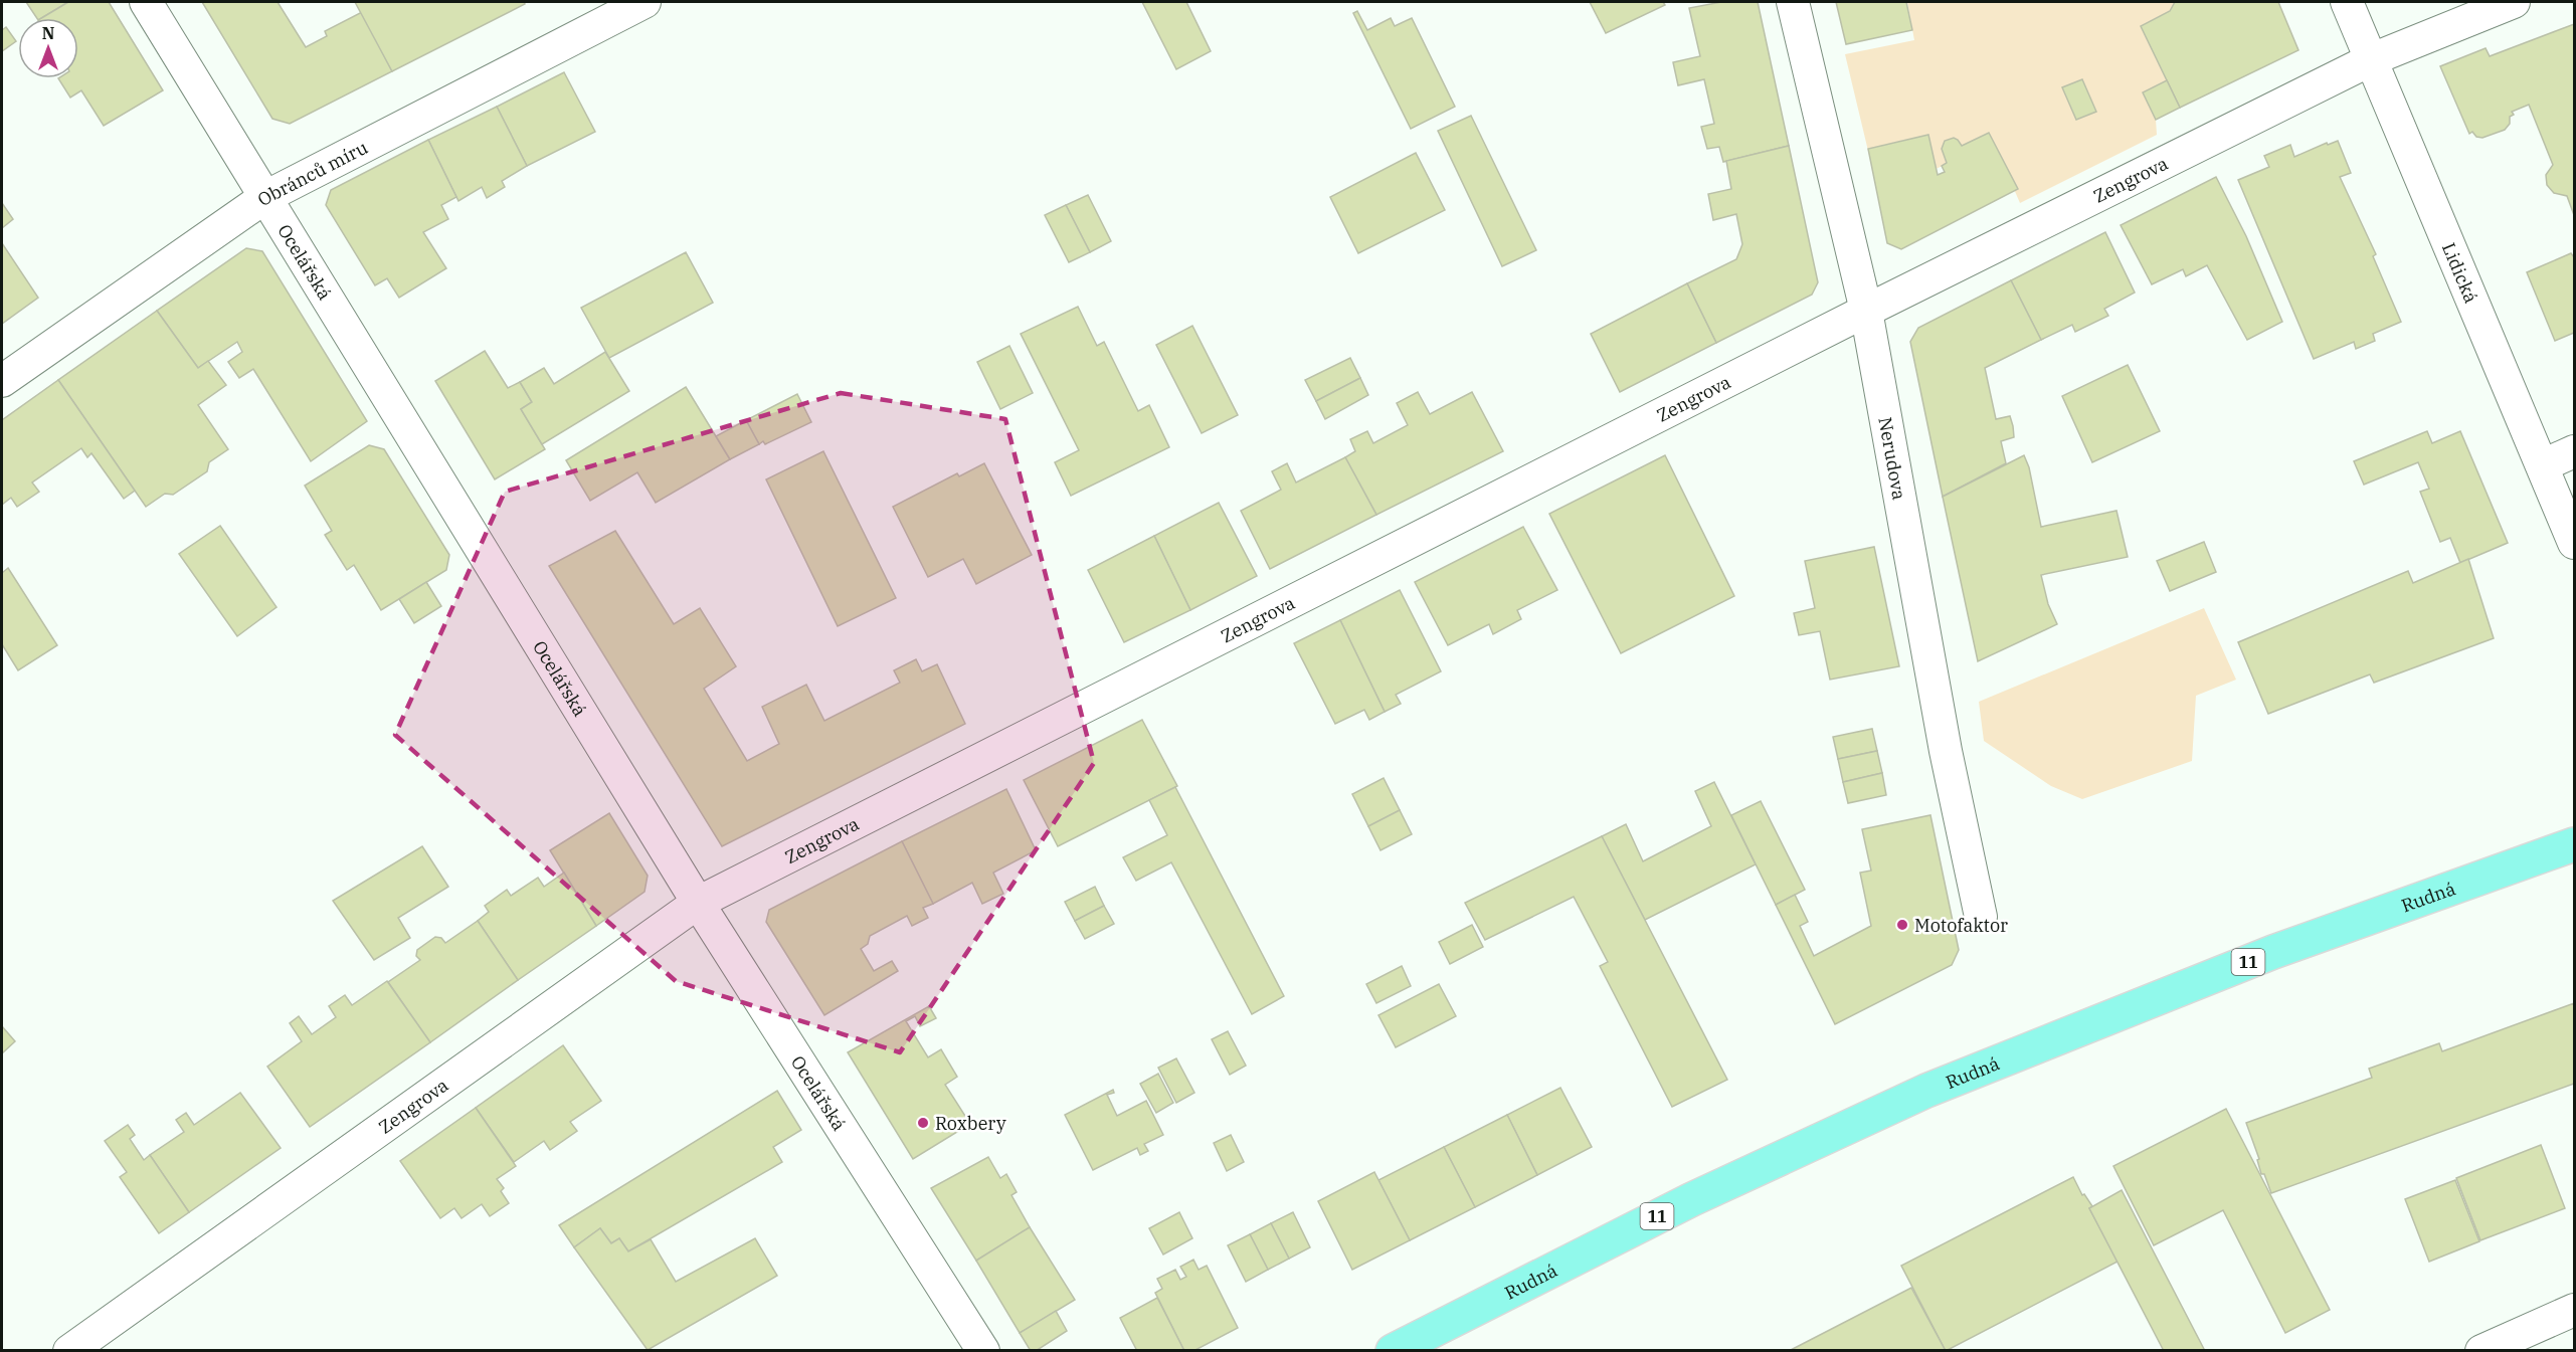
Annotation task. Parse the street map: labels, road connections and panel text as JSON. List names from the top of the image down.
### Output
{
  "streets": {
    "main road": ["Rudná", "11"],
    "street": [
      "Obránců míru",
      "Zengrova",
      "Ocelářská",
      "Lidická",
      "Nerudova"
    ]
  },
  "crossings": [
    ["Obránců míru", "Ocelářská"],
    ["Zengrova", "Ocelářská"],
    ["Zengrova", "Lidická"],
    ["Zengrova", "Nerudova"]
  ],
  "places": ["Motofaktor", "Roxbery"],
  "north": "top"
}
